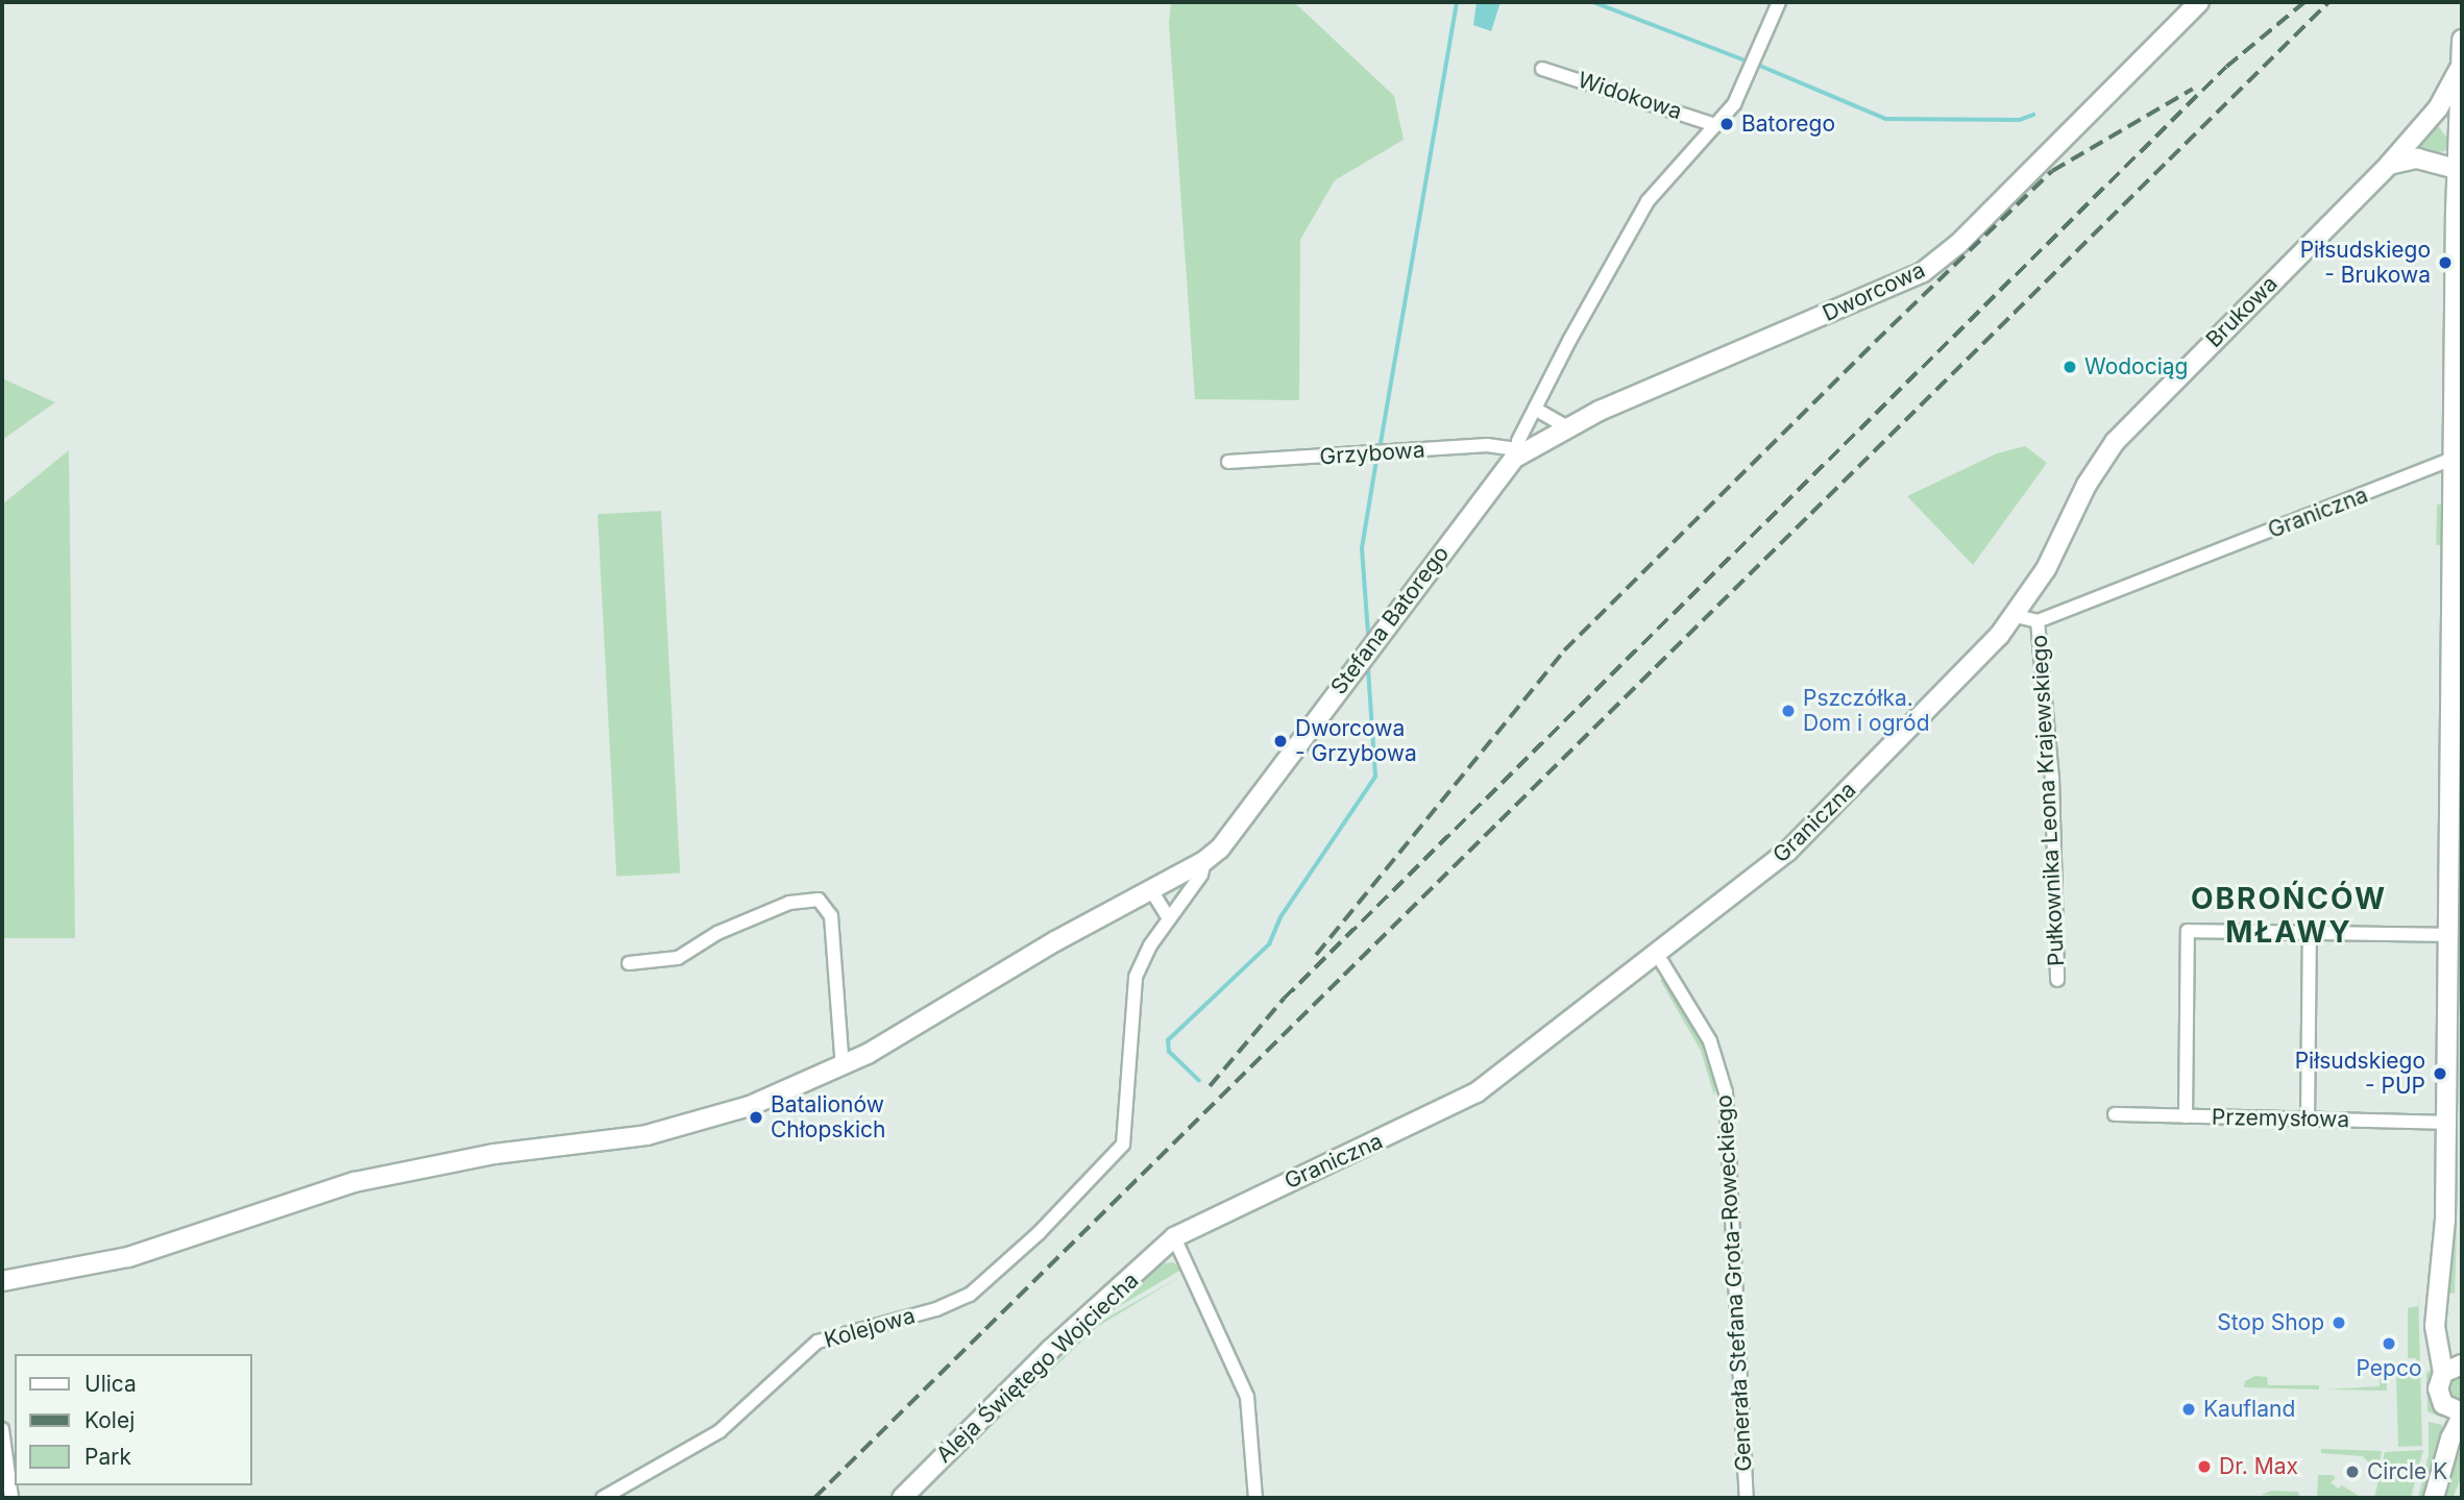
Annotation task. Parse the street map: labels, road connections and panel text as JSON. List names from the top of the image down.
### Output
{
  "streets": {
    "street": [
      "Widokowa",
      "Dworcowa",
      "Brukowa",
      "Grzybowa",
      "Graniczna",
      "Stefana Batorego",
      "Pułkownika Leona Krajewskiego",
      "Przemysłowa",
      "Generała Stefana Grota-Roweckiego",
      "Kolejowa",
      "Aleja Świętego Wojciecha"
    ]
  },
  "crossings": [
    ["Widokowa", "Stefana Batorego"],
    ["Dworcowa", "Grzybowa"],
    ["Dworcowa", "Stefana Batorego"],
    ["Brukowa", "Graniczna"],
    ["Grzybowa", "Stefana Batorego"],
    ["Graniczna", "Pułkownika Leona Krajewskiego"],
    ["Graniczna", "Generała Stefana Grota-Roweckiego"],
    ["Graniczna", "Aleja Świętego Wojciecha"],
    ["Stefana Batorego", "Kolejowa"]
  ],
  "districts": ["OBROŃCÓW MŁAWY"],
  "places": [
    "Batorego",
    "Piłsudskiego - Brukowa",
    "Wodociąg",
    "Pszczółka. Dom i ogród",
    "Dworcowa - Grzybowa",
    "Piłsudskiego - PUP",
    "Batalionów Chłopskich",
    "Stop Shop",
    "Pepco",
    "Kaufland",
    "Dr. Max",
    "Circle K"
  ],
  "legend": ["Ulica", "Kolej", "Park"]
}
